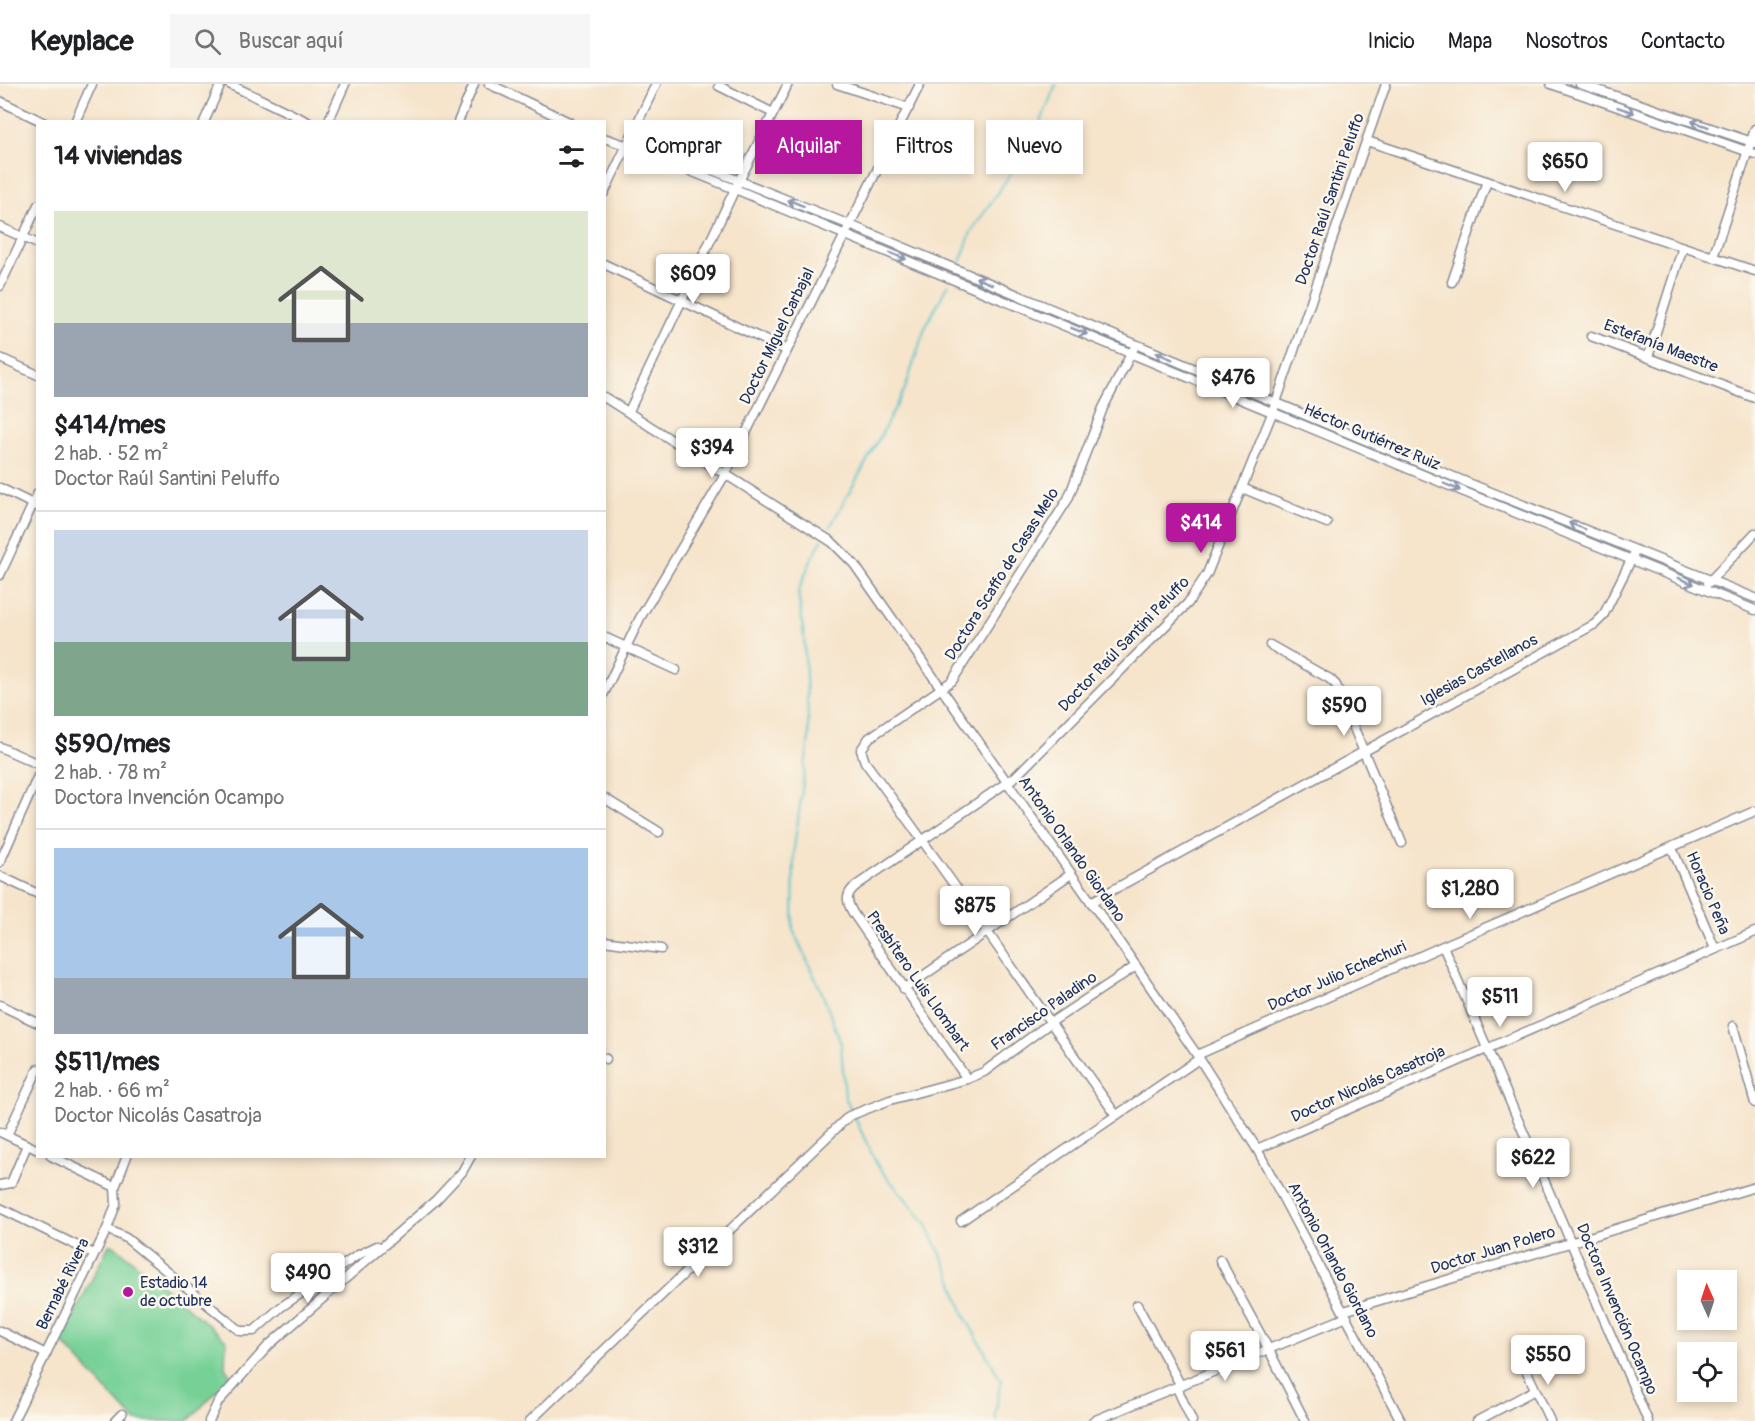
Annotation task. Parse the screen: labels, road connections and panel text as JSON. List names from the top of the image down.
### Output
{
  "streets": {
    "street": [
      "Doctor Raúl Santini Peluffo",
      "Doctor Miguel Carbajal",
      "Estefanía Maestre",
      "Héctor Gutiérrez Ruiz",
      "Doctora Scaffo de Casas Melo",
      "Iglesias Castellanos",
      "Antonio Orlando Giordano",
      "Horacio Peña",
      "Doctor Julio Echechuri",
      "Presbítero Luis Llombart",
      "Francisco Paladino",
      "Doctor Nicolás Casatroja",
      "Doctor Juan Polero",
      "Bernabé Rivera",
      "Doctora Invención Ocampo"
    ]
  },
  "crossings": [
    ["Doctor Raúl Santini Peluffo", "Héctor Gutiérrez Ruiz"],
    ["Doctor Raúl Santini Peluffo", "Doctora Scaffo de Casas Melo"],
    ["Doctor Raúl Santini Peluffo", "Antonio Orlando Giordano"],
    ["Doctor Raúl Santini Peluffo", "Presbítero Luis Llombart"],
    ["Doctor Miguel Carbajal", "Héctor Gutiérrez Ruiz"],
    ["Doctor Miguel Carbajal", "Antonio Orlando Giordano"],
    ["Héctor Gutiérrez Ruiz", "Doctora Scaffo de Casas Melo"],
    ["Héctor Gutiérrez Ruiz", "Iglesias Castellanos"],
    ["Doctora Scaffo de Casas Melo", "Antonio Orlando Giordano"],
    ["Iglesias Castellanos", "Antonio Orlando Giordano"],
    ["Antonio Orlando Giordano", "Doctor Julio Echechuri"],
    ["Antonio Orlando Giordano", "Francisco Paladino"],
    ["Antonio Orlando Giordano", "Doctor Nicolás Casatroja"],
    ["Antonio Orlando Giordano", "Doctor Juan Polero"],
    ["Horacio Peña", "Doctor Julio Echechuri"],
    ["Horacio Peña", "Doctor Nicolás Casatroja"],
    ["Doctor Julio Echechuri", "Doctora Invención Ocampo"],
    ["Presbítero Luis Llombart", "Francisco Paladino"],
    ["Doctor Nicolás Casatroja", "Doctora Invención Ocampo"],
    ["Doctor Juan Polero", "Doctora Invención Ocampo"]
  ],
  "places": ["Estadio 14 de octubre"],
  "north": "top",
  "page": {
    "header": "Keyplace",
    "search": "Buscar aquí",
    "nav": [
      "Inicio",
      "Mapa",
      "Nosotros",
      "Contacto"
    ],
    "chip": [
      "Comprar",
      "Alquilar",
      "Filtros",
      "Nuevo"
    ],
    "heading": "14 viviendas",
    "price": [
      "$650",
      "$609",
      "$476",
      "$394",
      "$414",
      "$590",
      "$1,280",
      "$875",
      "$511",
      "$622",
      "$312",
      "$490",
      "$561",
      "$550"
    ],
    "list": [
      {
        "name": "$414/mes",
        "note": "2 hab. · 52 m² · Doctor Raúl Santini Peluffo"
      },
      {
        "name": "$590/mes",
        "note": "2 hab. · 78 m² · Doctora Invención Ocampo"
      },
      {
        "name": "$511/mes",
        "note": "2 hab. · 66 m² · Doctor Nicolás Casatroja"
      }
    ]
  }
}
